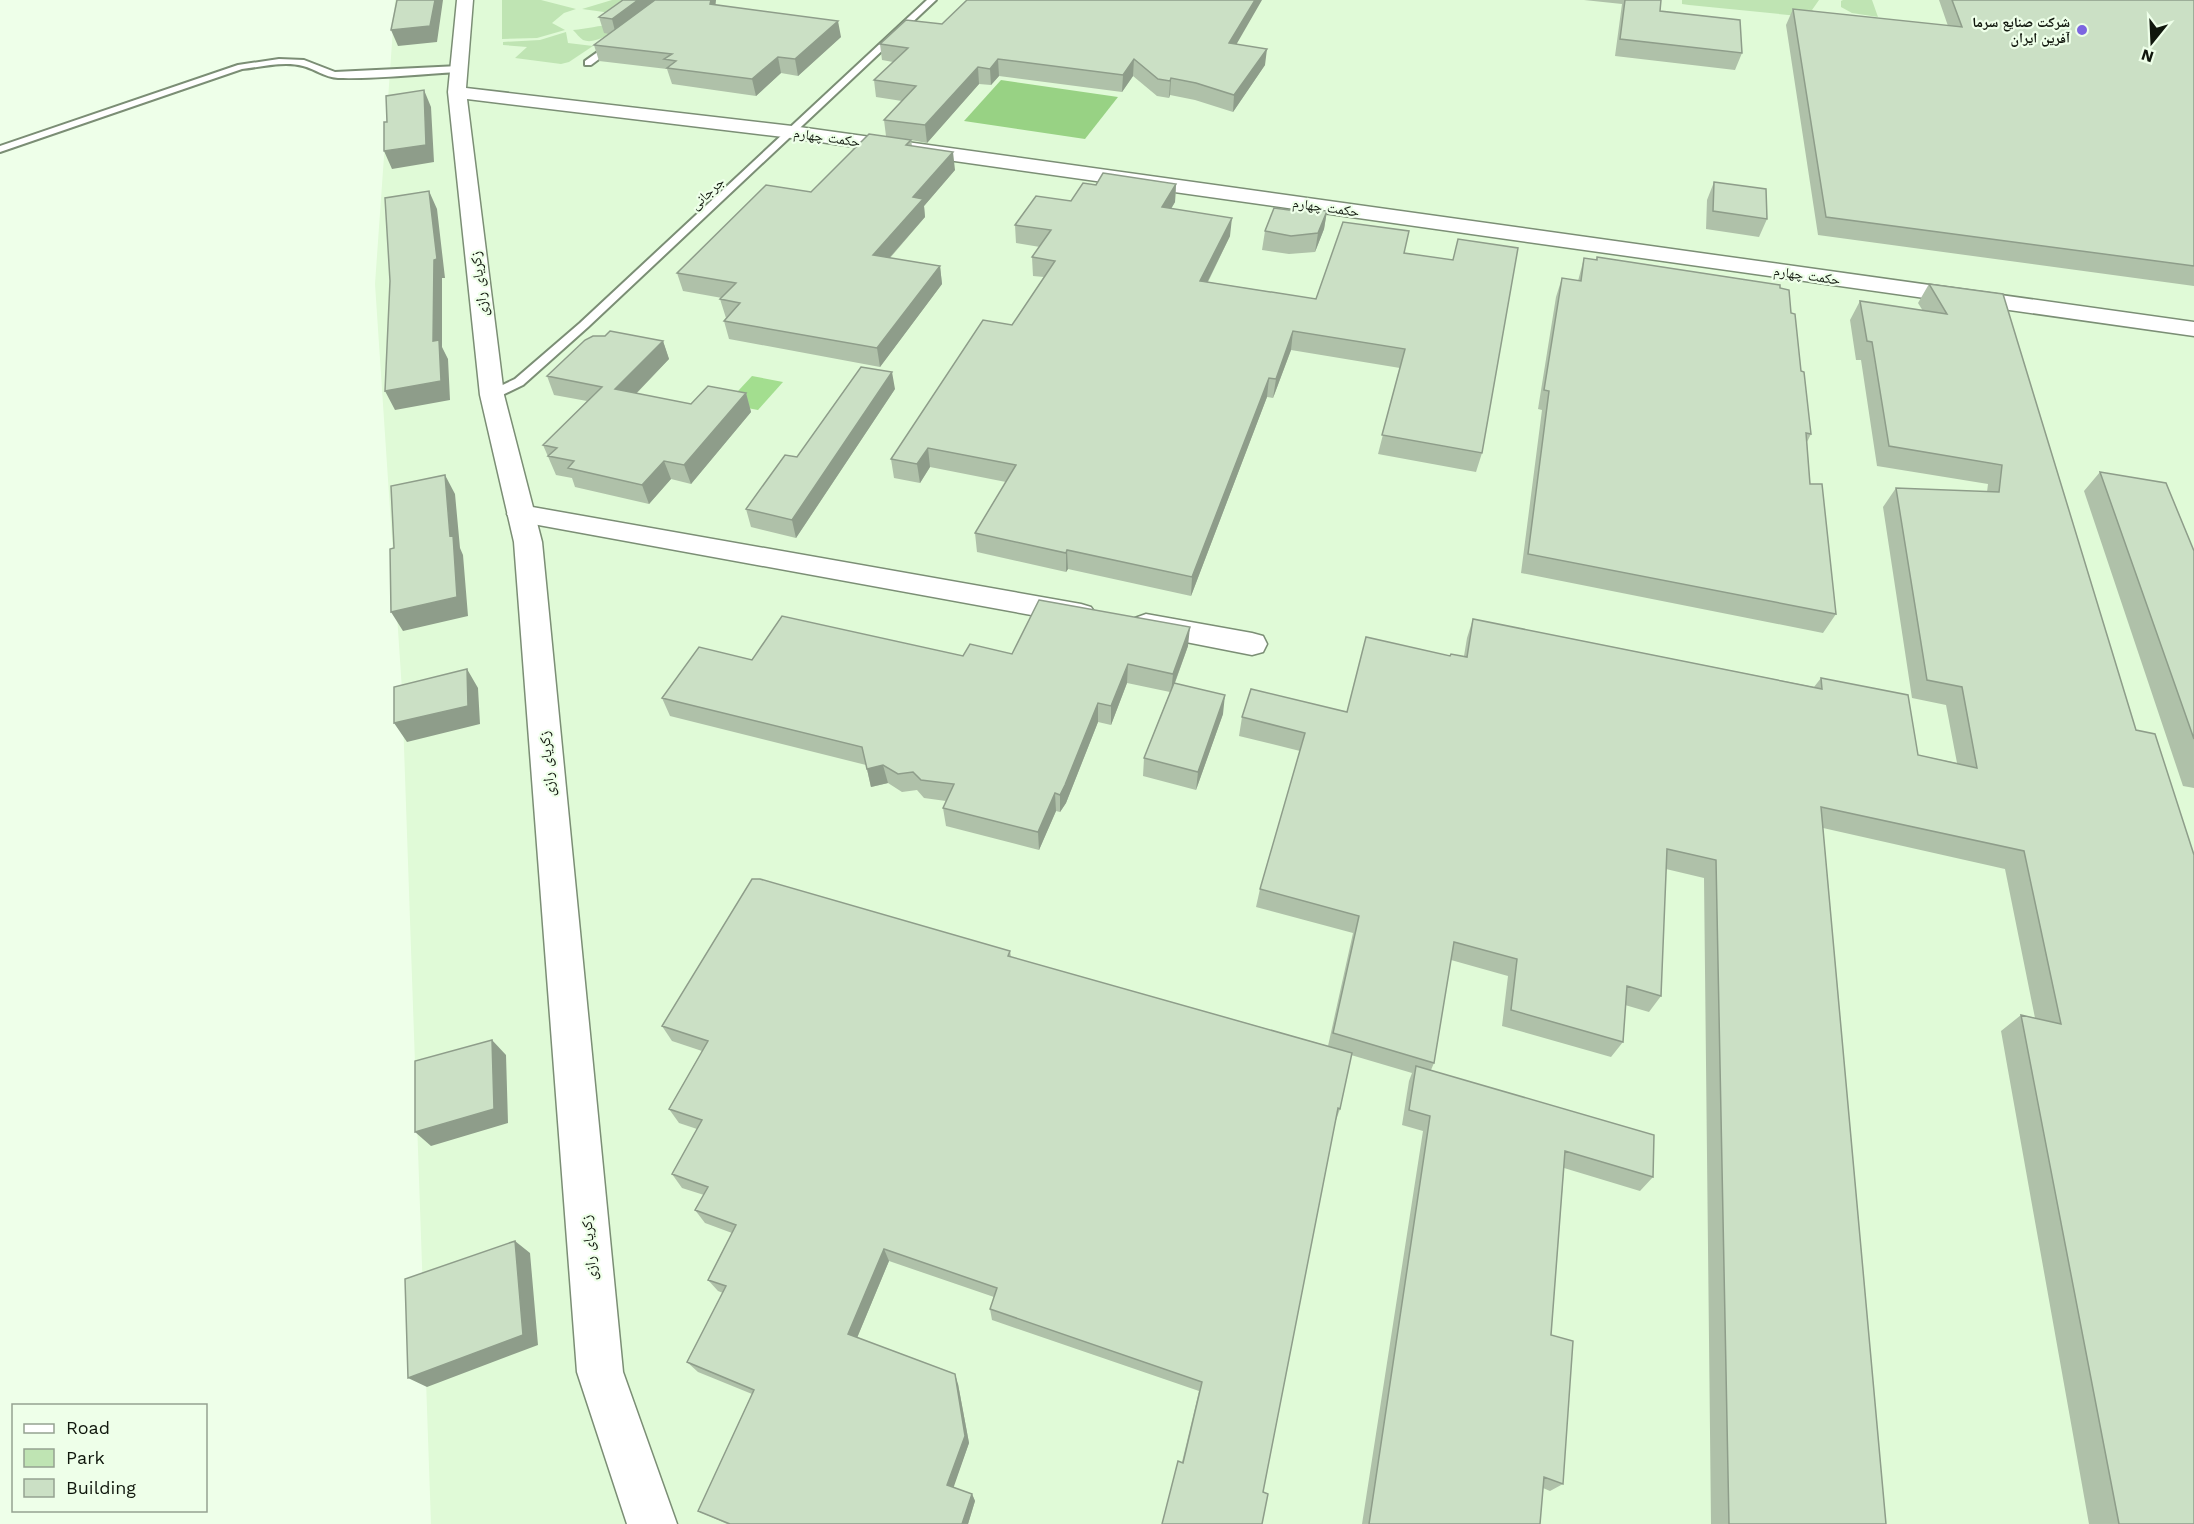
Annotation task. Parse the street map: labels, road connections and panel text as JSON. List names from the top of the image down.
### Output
{
  "streets": {
    "street": ["حکمت چهارم", "زکریای رازی"],
    "lane": ["جرجانی"]
  },
  "crossings": [
    ["حکمت چهارم", "جرجانی"],
    ["حکمت چهارم", "زکریای رازی"],
    ["جرجانی", "زکریای رازی"]
  ],
  "places": ["شرکت صنایع سرما آفرین ایران"],
  "legend": ["Road", "Park", "Building"],
  "north": "bottom"
}
